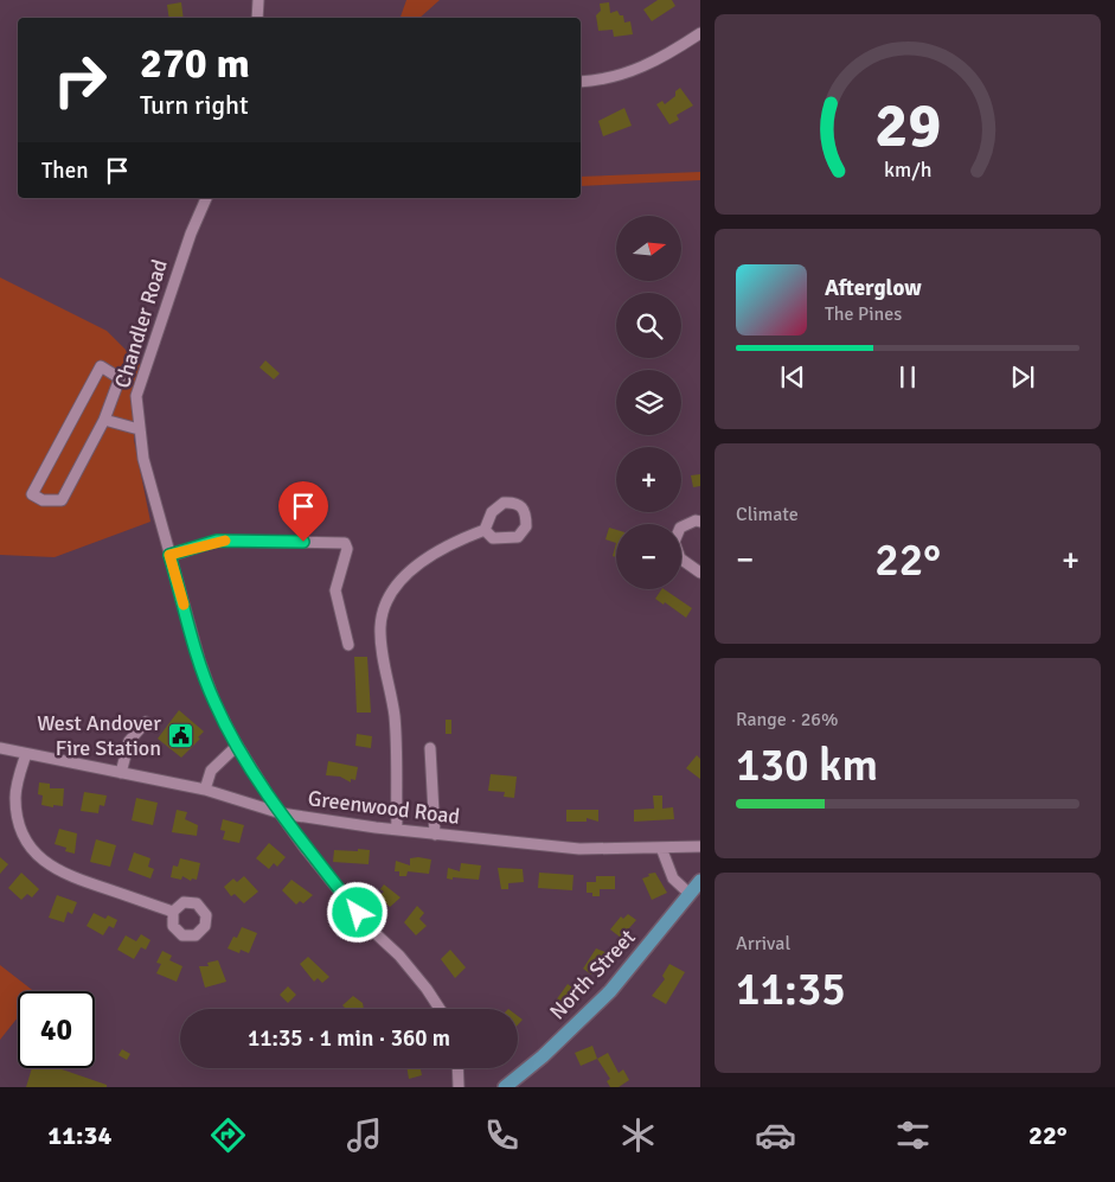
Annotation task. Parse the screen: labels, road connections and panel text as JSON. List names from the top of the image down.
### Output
{
  "streets": {
    "main road": ["North Street"],
    "street": ["Chandler Road", "Greenwood Road"]
  },
  "crossings": [
    ["Chandler Road", "Greenwood Road"]
  ],
  "places": {
    "public building": ["West Andover Fire Station"]
  },
  "north": "right",
  "page": {
    "turn": ["270 m", "Turn right"],
    "then": "Then",
    "map_buttons": ["+", "−"],
    "song": ["Afterglow", "The Pines"],
    "tile": [
      "Climate",
      ["Range · 26%", "130 km"],
      ["Arrival", "11:35"]
    ],
    "heat": ["−", "22°", "+"],
    "limit": "40",
    "trip": "11:35 · 1 min · 360 m",
    "tabs": ["11:34", "22°"],
    "gauge": ["29", "km/h"]
  }
}
